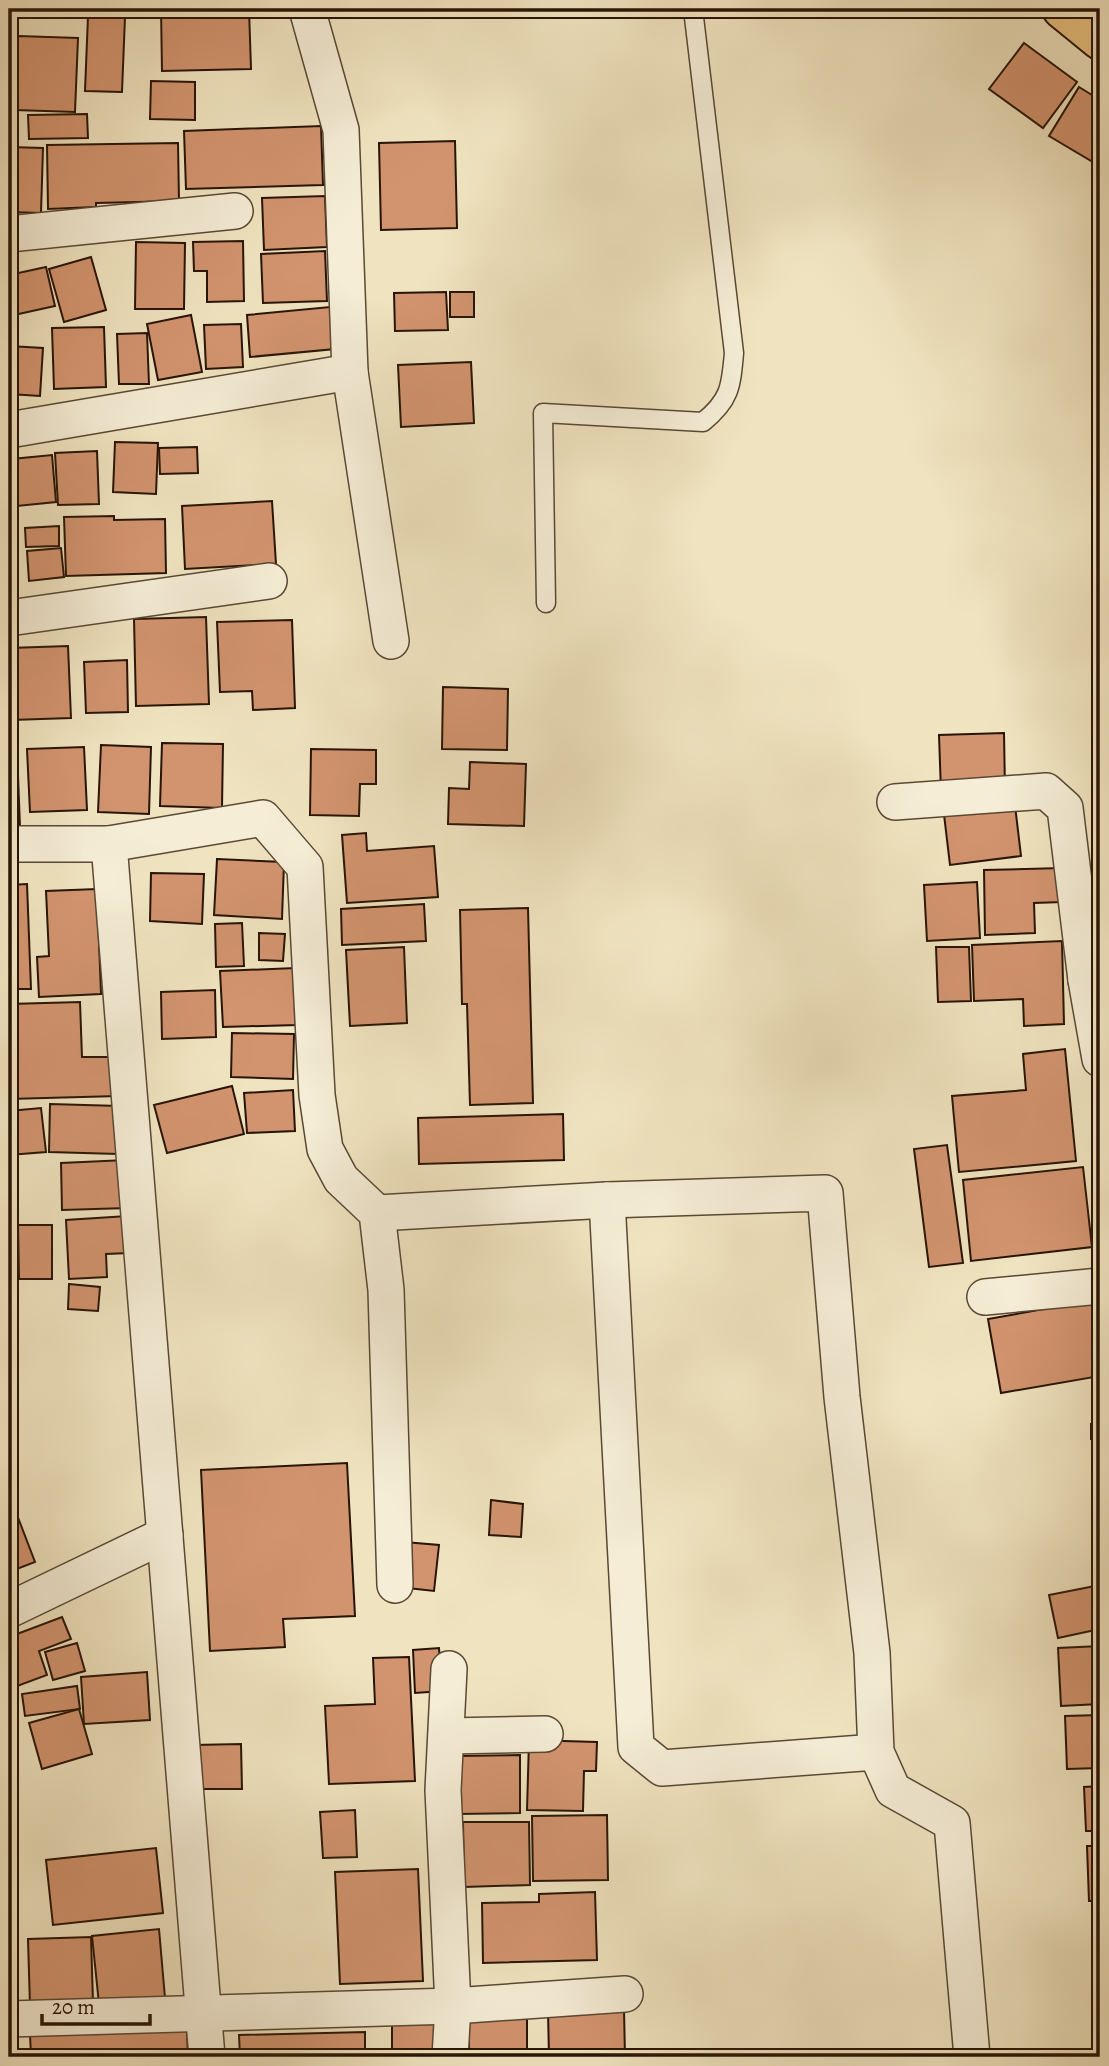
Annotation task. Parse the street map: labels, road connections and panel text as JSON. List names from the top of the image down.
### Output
{
  "scale_bar": "20 m"
}
